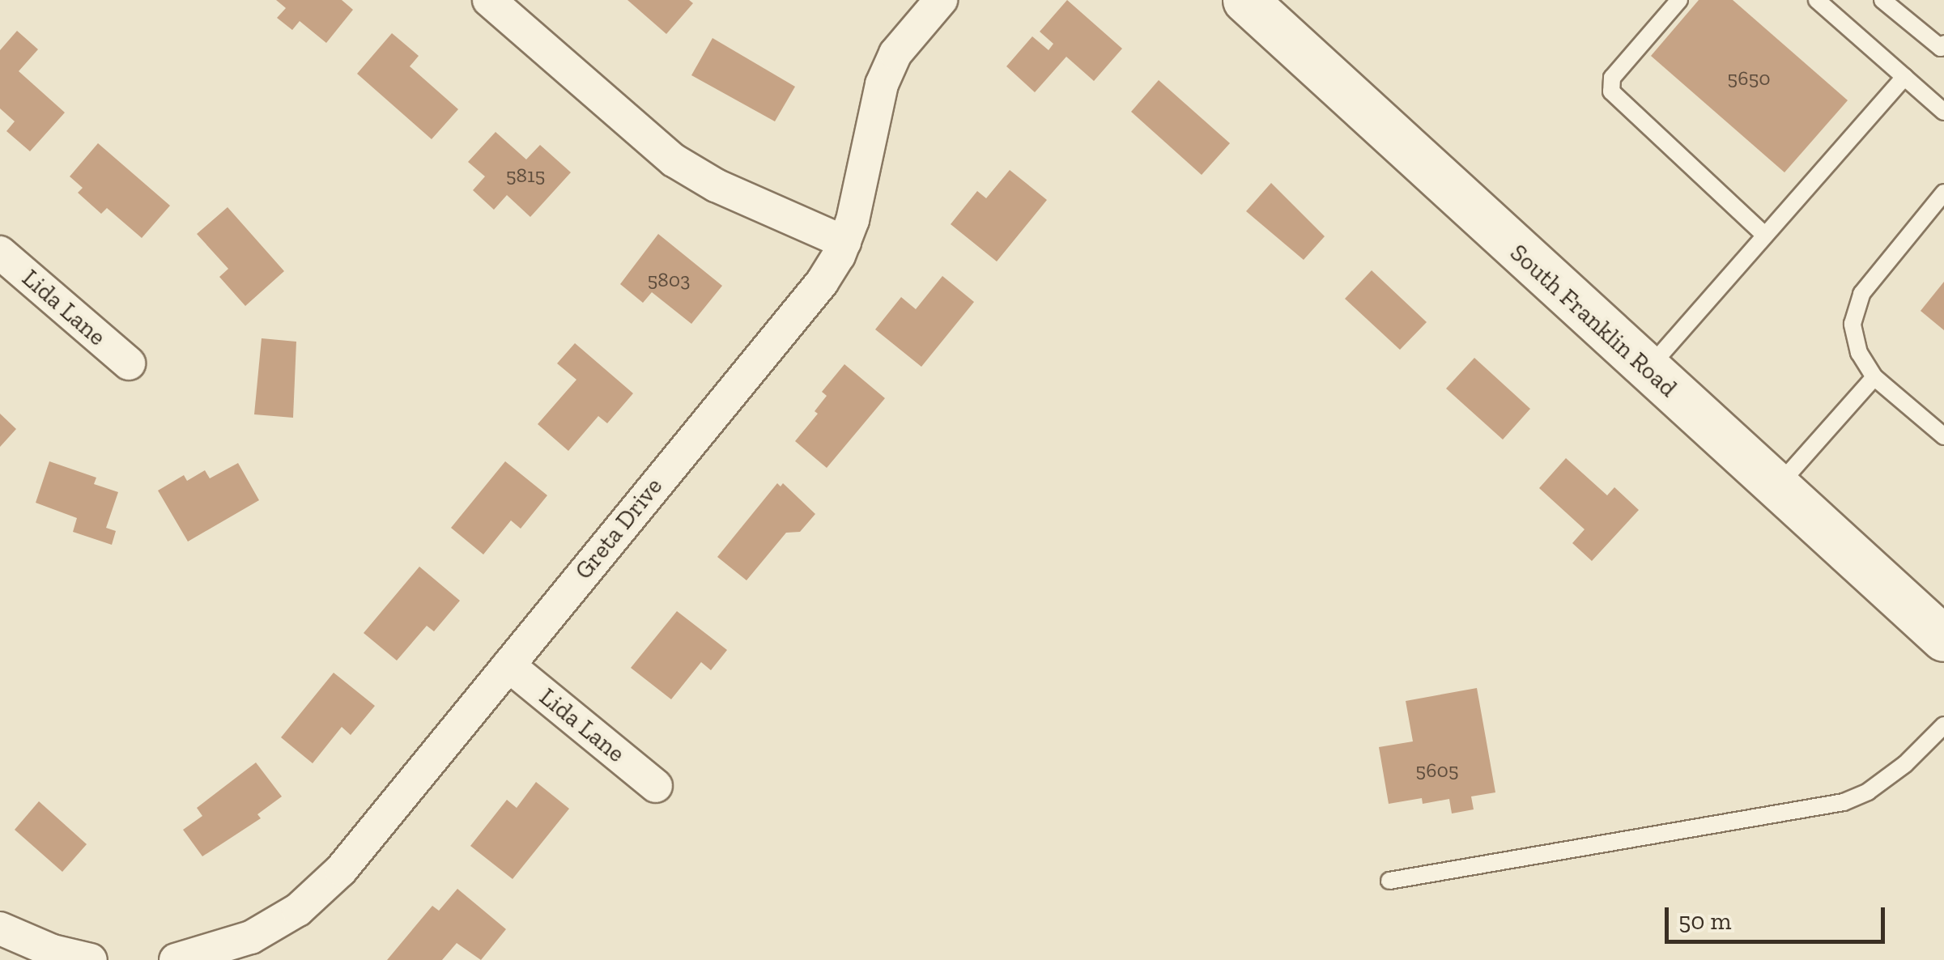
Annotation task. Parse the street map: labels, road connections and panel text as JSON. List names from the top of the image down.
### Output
{
  "streets": {
    "main road": ["South Franklin Road"],
    "street": ["Lida Lane", "Greta Drive"]
  },
  "crossings": [
    ["Lida Lane", "Greta Drive"]
  ],
  "house_numbers": [
    "5650",
    "5815",
    "5803",
    "5605"
  ],
  "scale_bar": "50 m"
}
